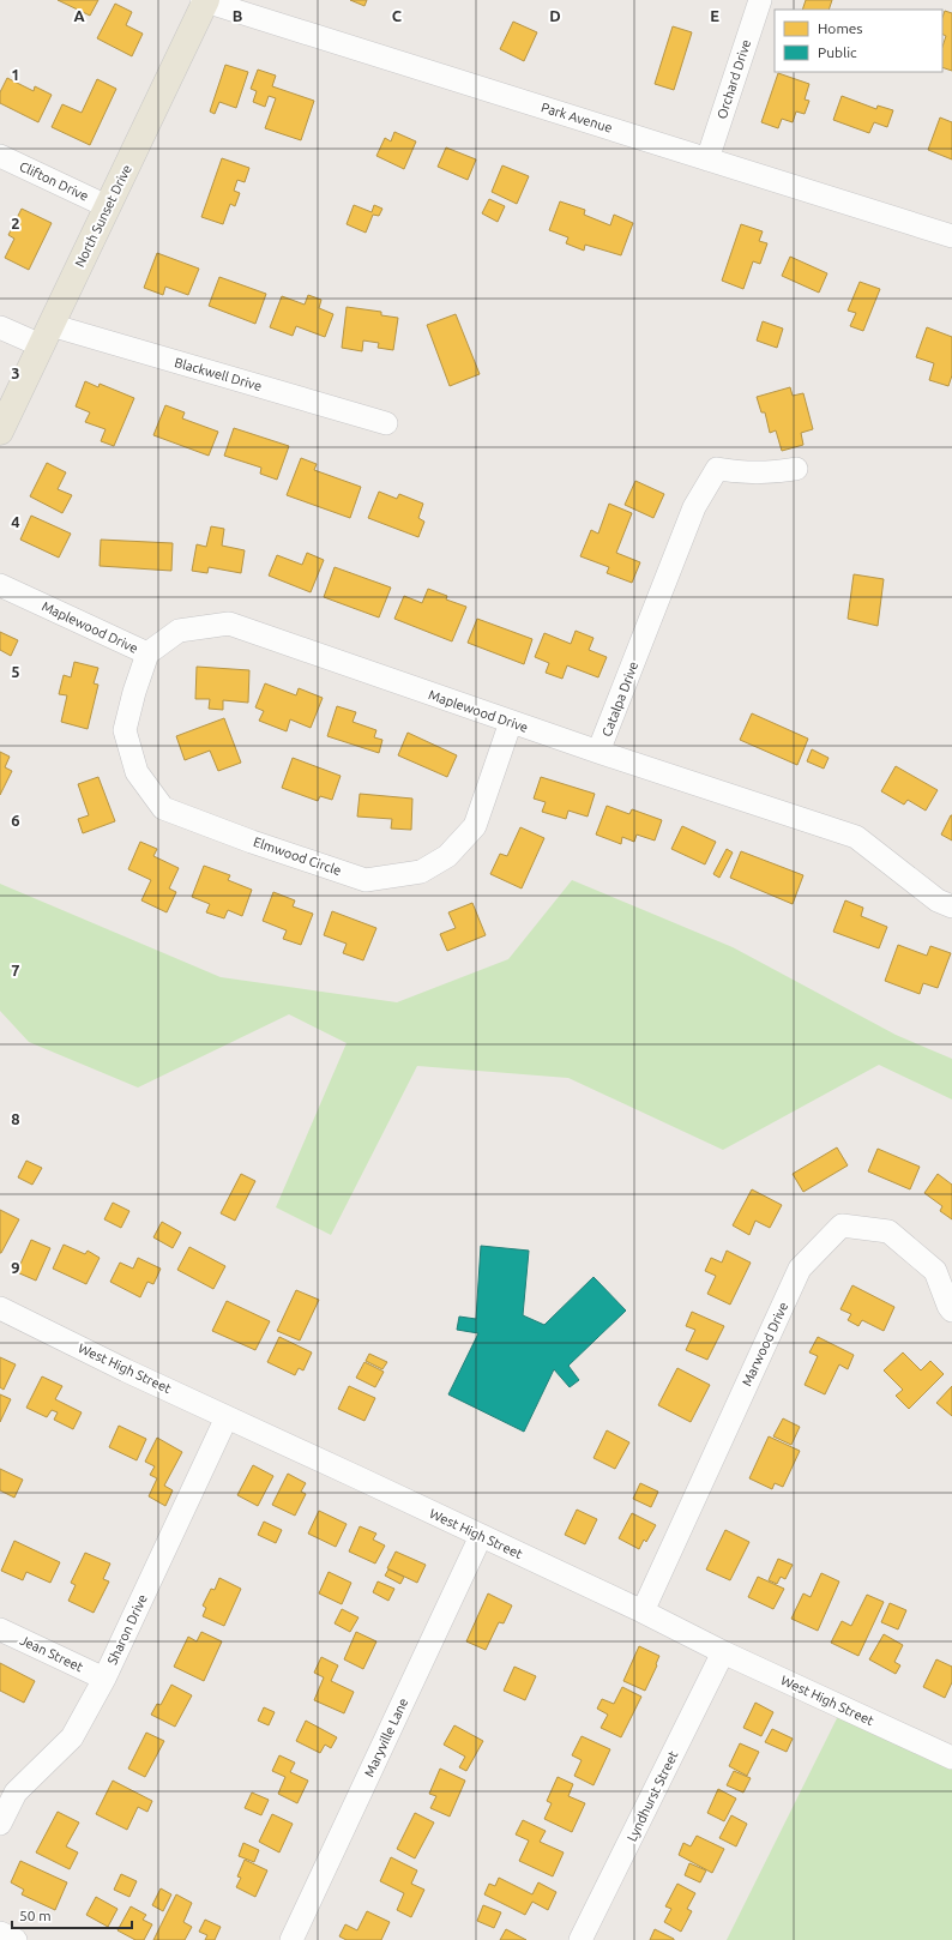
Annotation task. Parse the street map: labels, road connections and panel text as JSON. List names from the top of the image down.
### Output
{
  "streets": {
    "main road": ["North Sunset Drive"],
    "street": [
      "Orchard Drive",
      "Park Avenue",
      "Clifton Drive",
      "Blackwell Drive",
      "Maplewood Drive",
      "Catalpa Drive",
      "Elmwood Circle",
      "Marwood Drive",
      "West High Street",
      "Sharon Drive",
      "Jean Street",
      "Maryville Lane",
      "Lyndhurst Street"
    ]
  },
  "crossings": [
    ["Orchard Drive", "Park Avenue"],
    ["Park Avenue", "North Sunset Drive"],
    ["Clifton Drive", "North Sunset Drive"],
    ["North Sunset Drive", "Blackwell Drive"],
    ["Maplewood Drive", "Catalpa Drive"],
    ["Maplewood Drive", "Elmwood Circle"],
    ["Marwood Drive", "West High Street"],
    ["West High Street", "Sharon Drive"],
    ["West High Street", "Maryville Lane"],
    ["West High Street", "Lyndhurst Street"],
    ["Sharon Drive", "Jean Street"]
  ],
  "legend": ["Homes", "Public"],
  "scale_bar": "50 m",
  "grid": {
    "columns": [
      "A",
      "B",
      "C",
      "D",
      "E"
    ],
    "rows": [
      "1",
      "2",
      "3",
      "4",
      "5",
      "6",
      "7",
      "8",
      "9"
    ]
  }
}
